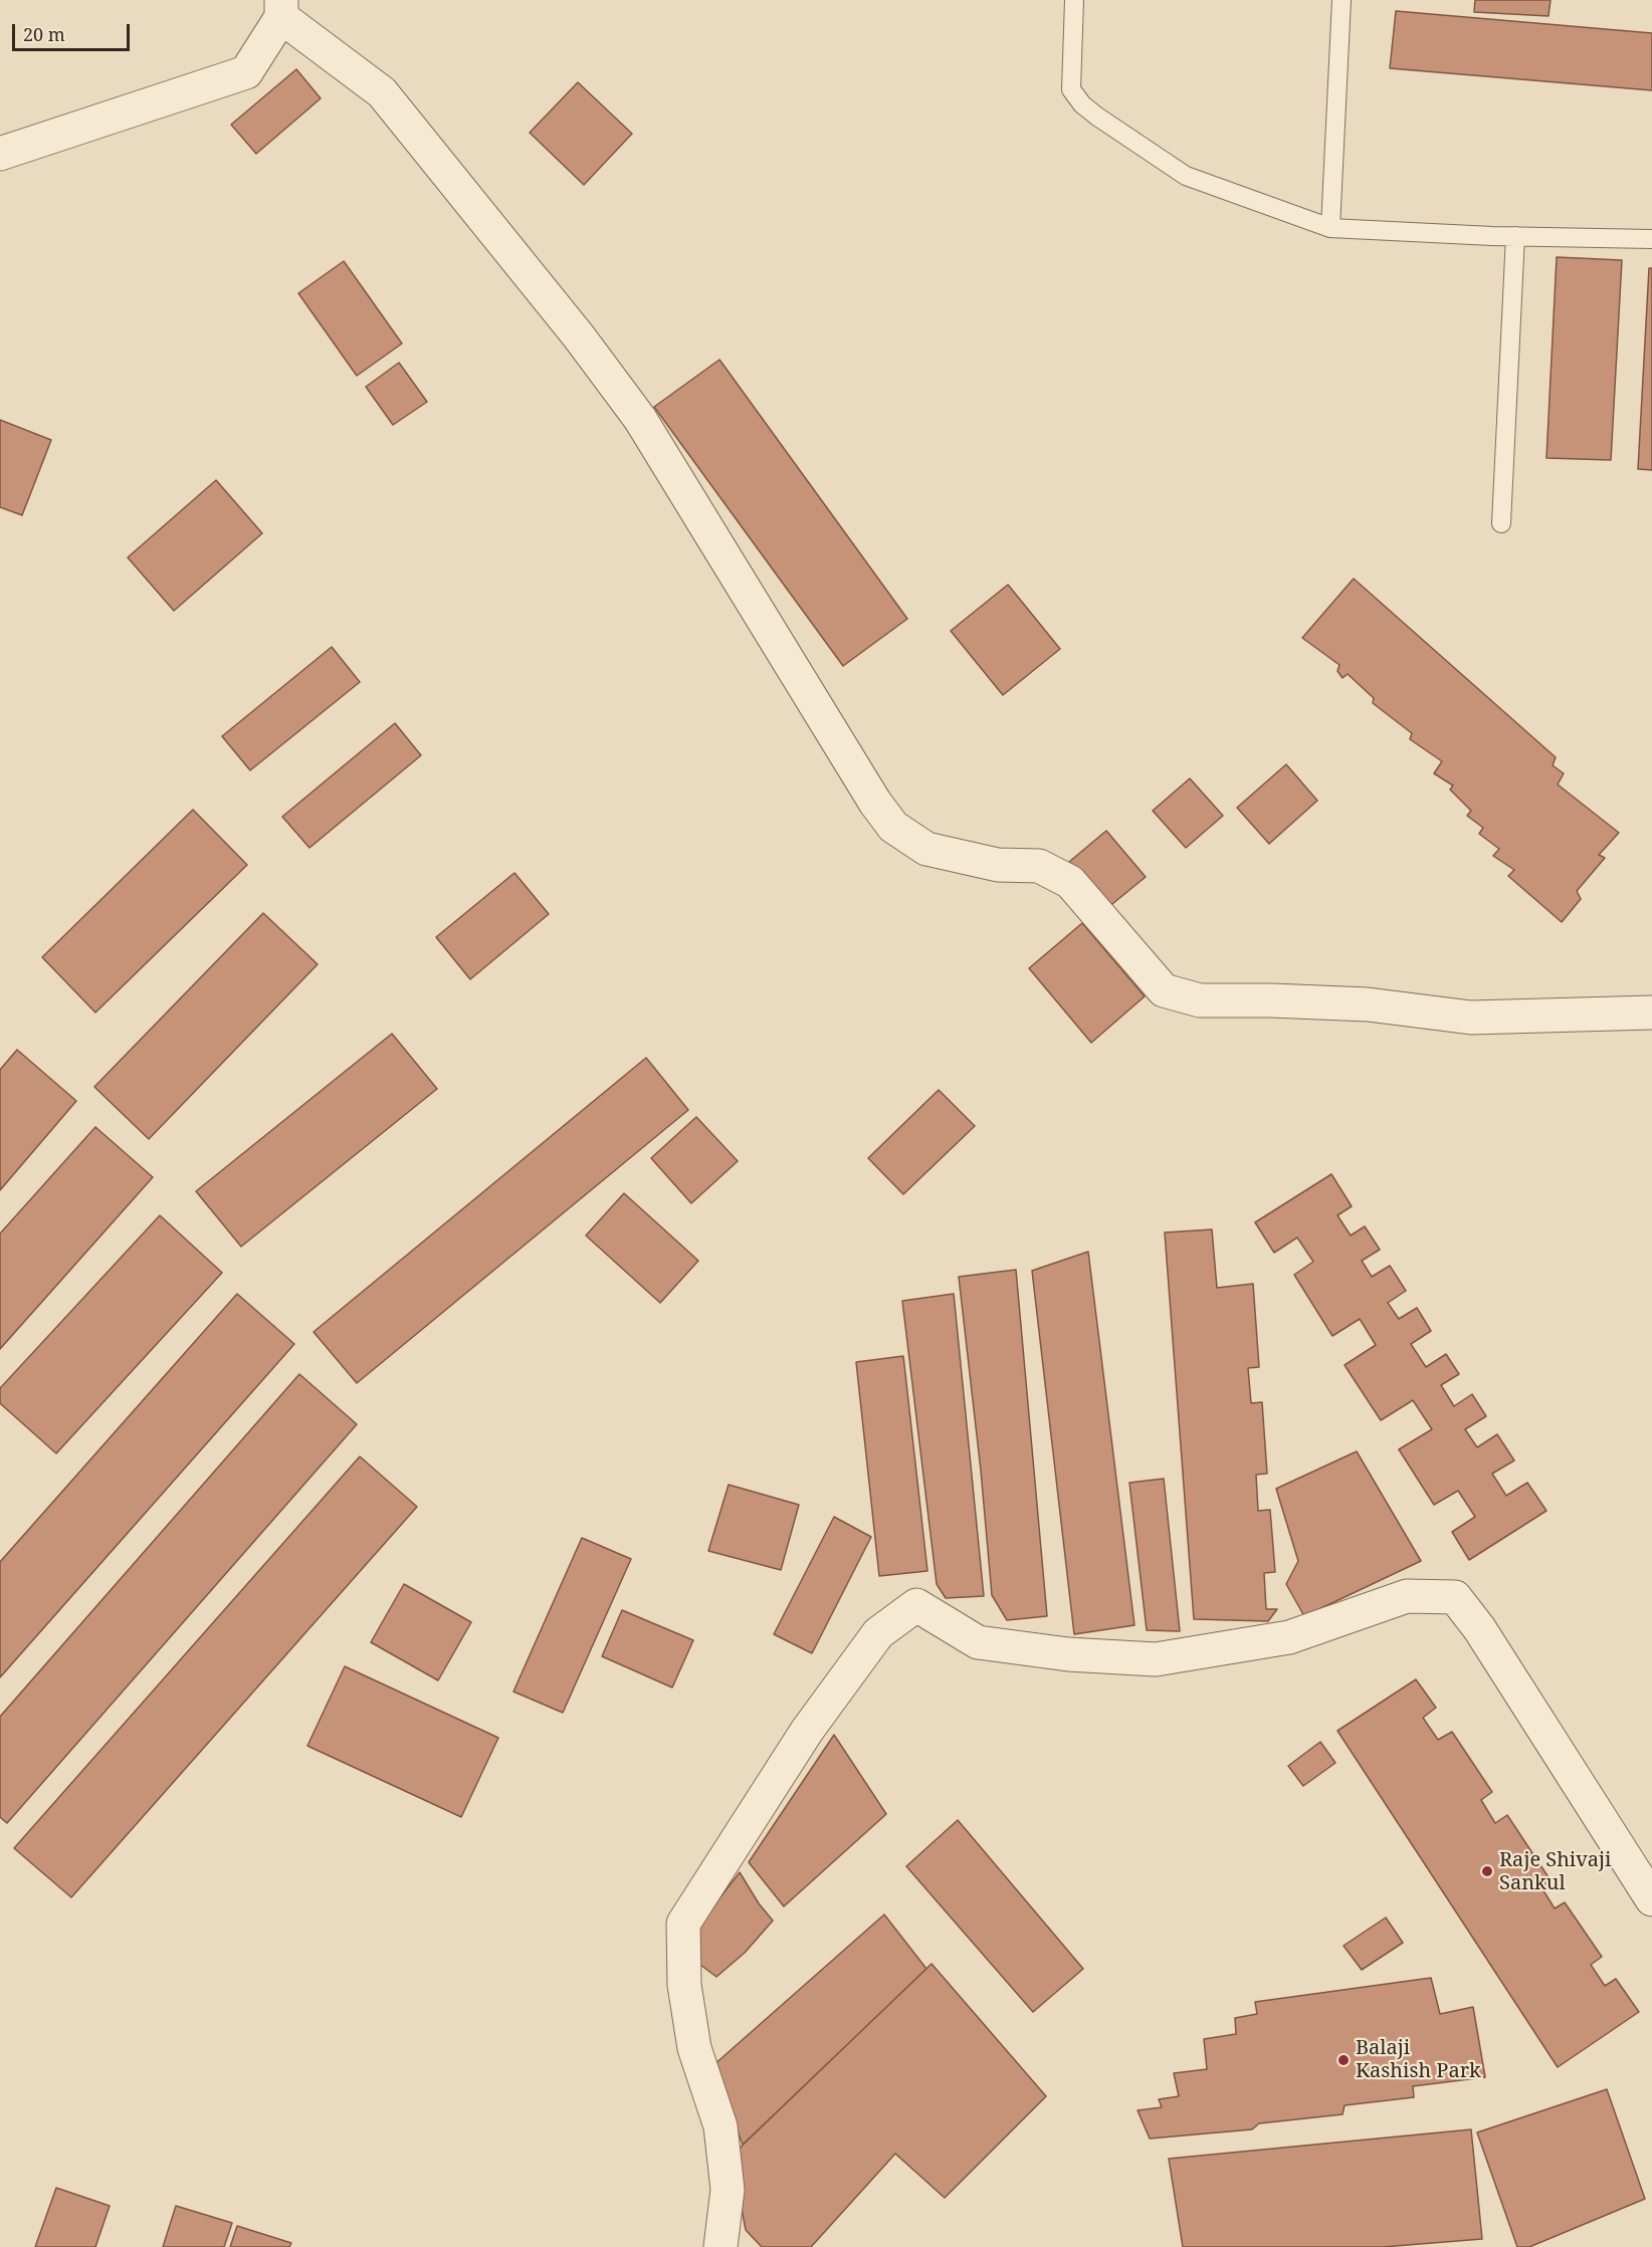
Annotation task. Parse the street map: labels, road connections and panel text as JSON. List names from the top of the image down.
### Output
{
  "places": ["Raje Shivaji Sankul", "Balaji Kashish Park"],
  "scale_bar": "20 m"
}
